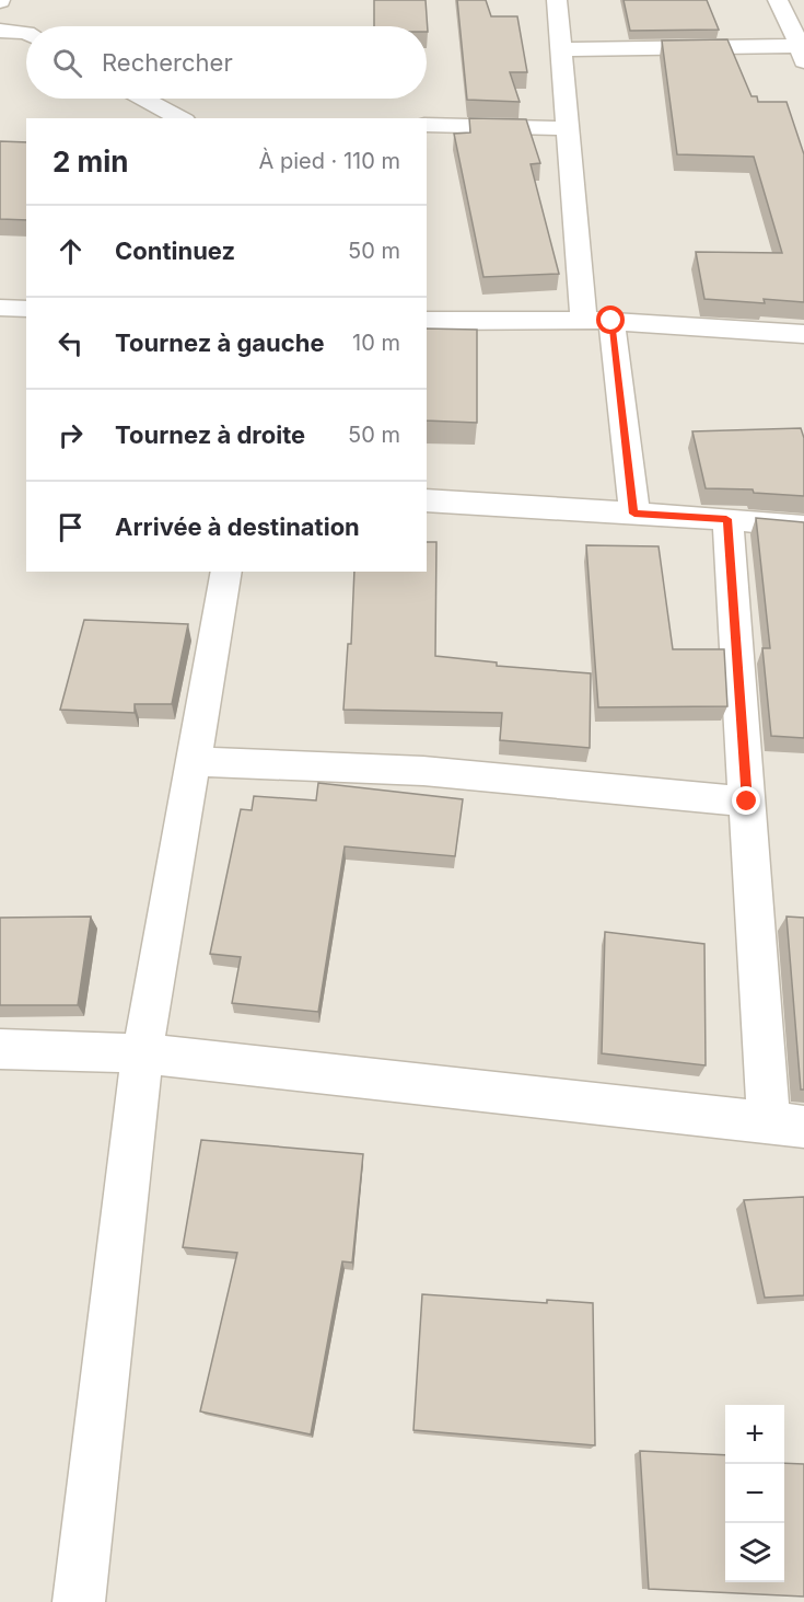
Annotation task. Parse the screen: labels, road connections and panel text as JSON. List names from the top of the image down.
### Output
{
  "page": {
    "search": "Rechercher",
    "heading": ["2 min", "À pied · 110 m"],
    "list": [
      ["Continuez", "50 m"],
      ["Tournez à gauche", "10 m"],
      ["Tournez à droite", "50 m"],
      "Arrivée à destination"
    ],
    "map_buttons": ["+", "−"]
  }
}
